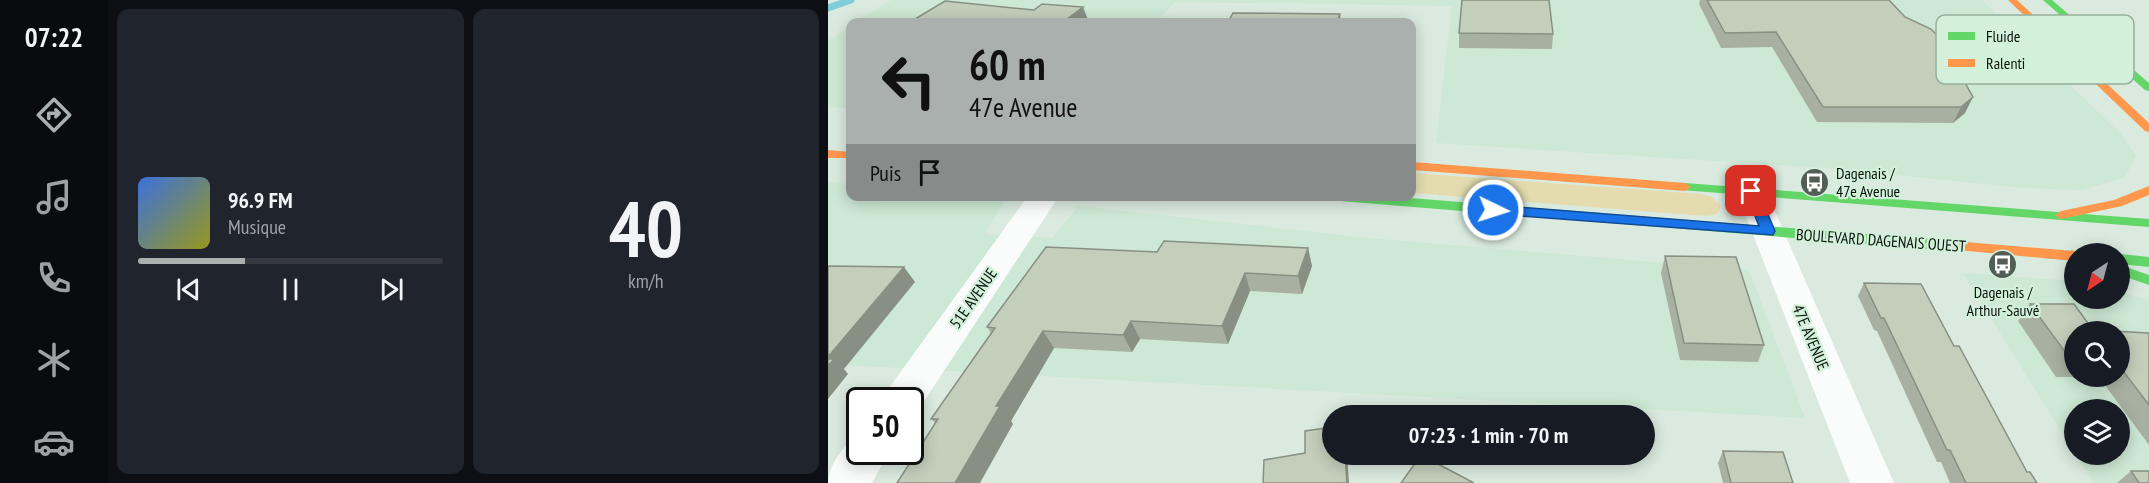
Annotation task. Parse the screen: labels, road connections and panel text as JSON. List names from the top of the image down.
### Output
{
  "streets": {
    "main road": ["BOULEVARD DAGENAIS OUEST"],
    "street": ["51E AVENUE", "47E AVENUE"]
  },
  "crossings": [
    ["BOULEVARD DAGENAIS OUEST", "47E AVENUE"]
  ],
  "places": {
    "bus stop": ["Dagenais / 47e Avenue", "Dagenais / Arthur-Sauvé"]
  },
  "legend": ["Fluide", "Ralenti"],
  "north": "bottom left",
  "page": {
    "tabs": "07:22",
    "tile": ["40", "km/h"],
    "turn": ["60 m", "47e Avenue"],
    "then": "Puis",
    "song": ["96.9 FM", "Musique"],
    "limit": "50",
    "trip": "07:23 · 1 min · 70 m"
  }
}
